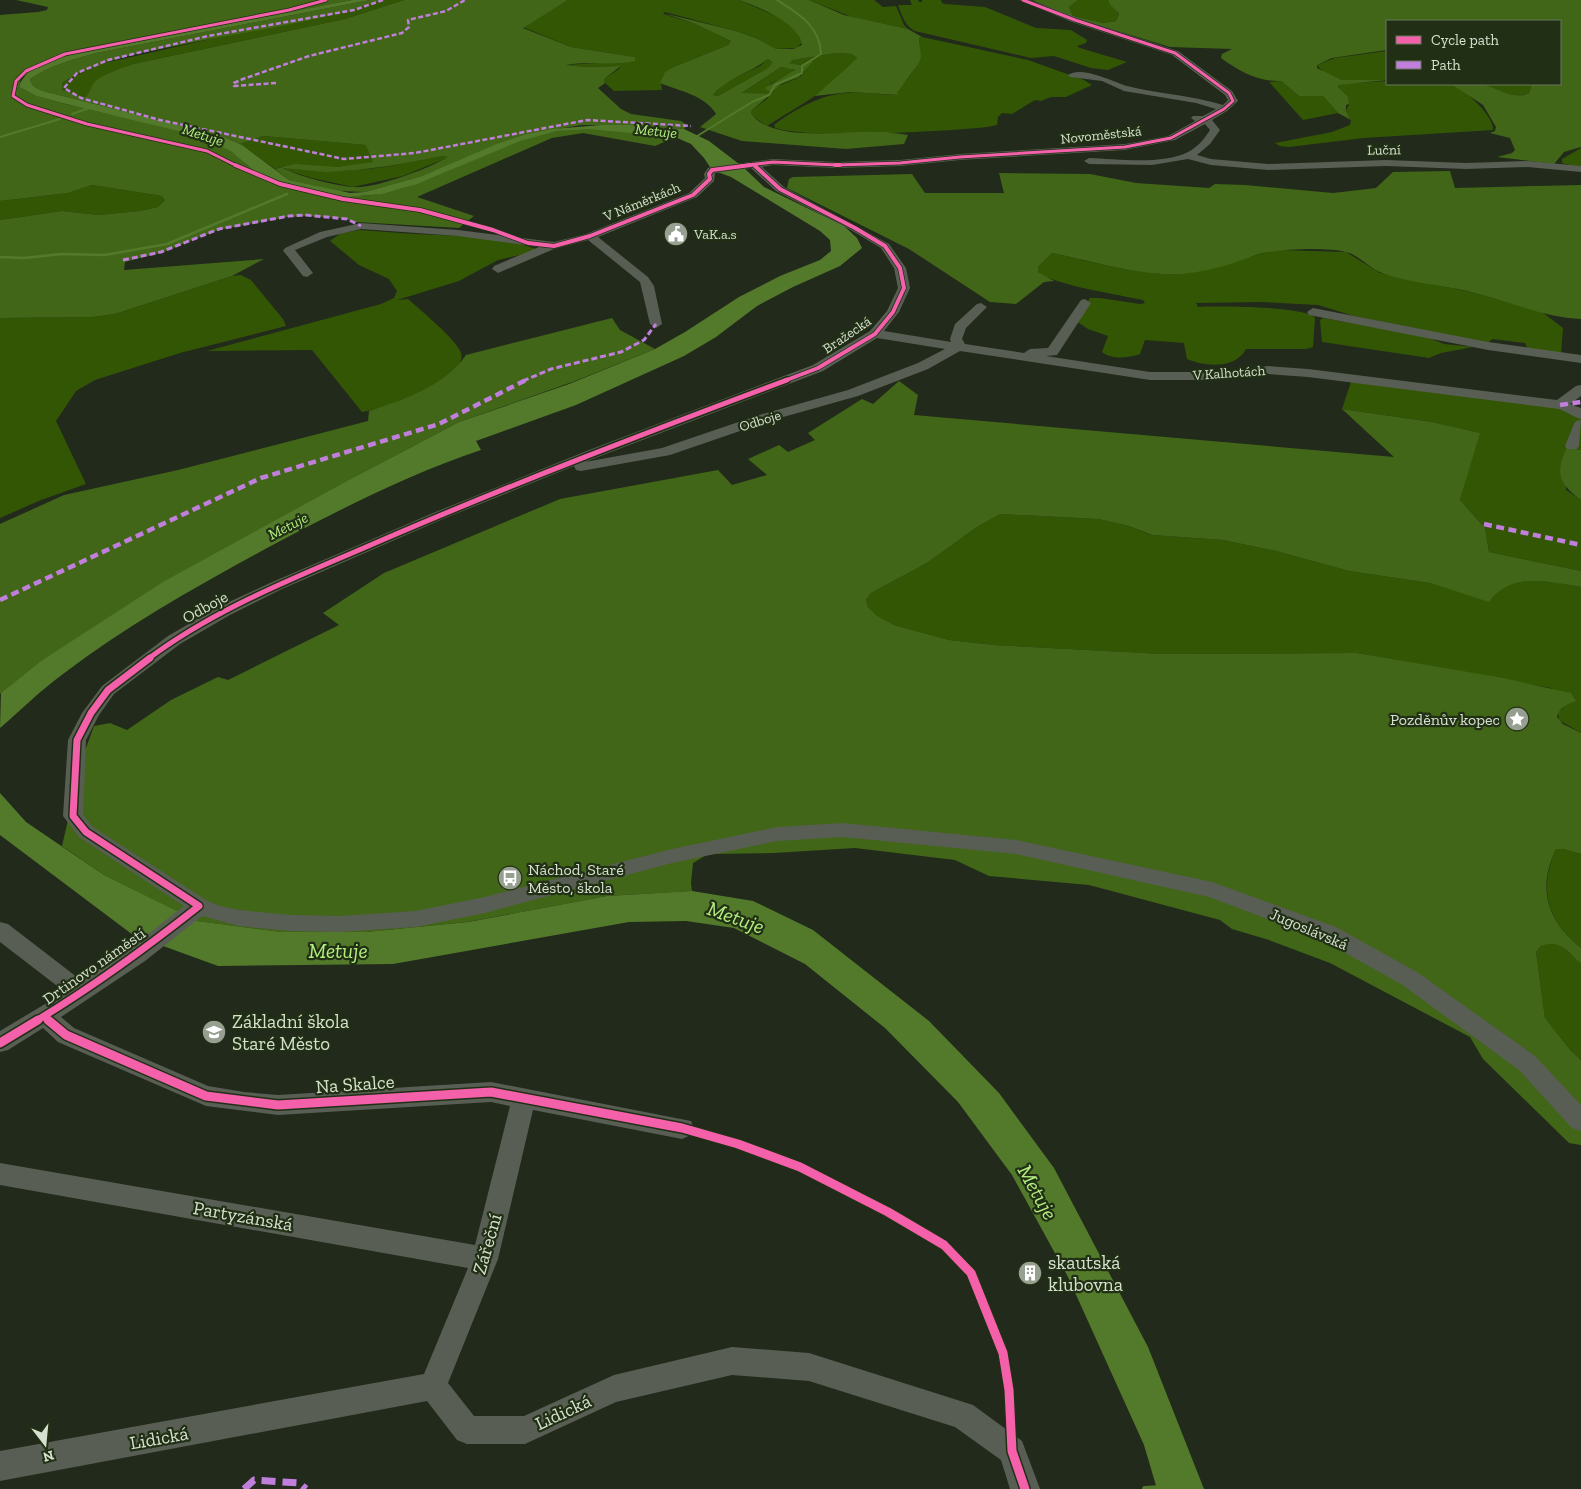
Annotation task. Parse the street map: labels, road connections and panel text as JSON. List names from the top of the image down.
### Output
{
  "streets": {
    "street": [
      "Novoměstská",
      "Luční",
      "V Náměrkách",
      "Bražecká",
      "V Kalhotách",
      "Odboje",
      "Jugoslávská",
      "Drtinovo náměstí",
      "Na Skalce",
      "Partyzánská",
      "Zářeční",
      "Lidická"
    ]
  },
  "crossings": [
    ["Novoměstská", "V Náměrkách"],
    ["Novoměstská", "Bražecká"],
    ["V Náměrkách", "Bražecká"],
    ["Bražecká", "V Kalhotách"],
    ["Bražecká", "Odboje"],
    ["V Kalhotách", "Odboje"],
    ["Odboje", "Jugoslávská"],
    ["Odboje", "Drtinovo náměstí"],
    ["Drtinovo náměstí", "Na Skalce"],
    ["Na Skalce", "Zářeční"],
    ["Partyzánská", "Zářeční"],
    ["Zářeční", "Lidická"]
  ],
  "water": ["Metuje"],
  "places": {
    "public building": ["VaK.a.s"],
    "place": ["Pozděnův kopec"],
    "bus stop": ["Náchod, Staré Město, škola"],
    "school or university": ["Základní škola Staré Město"],
    "building": ["skautská klubovna"]
  },
  "legend": ["Cycle path", "Path"],
  "north": "bottom"
}
